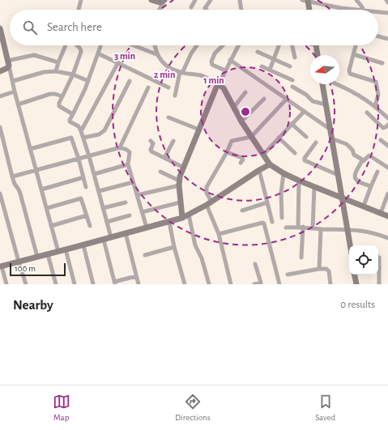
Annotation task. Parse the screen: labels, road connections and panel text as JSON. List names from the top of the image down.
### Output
{
  "scale_bar": "100 m",
  "north": "left",
  "page": {
    "search": "Search here",
    "scale": "100 m",
    "heading": ["Nearby", "0 results"],
    "nav": ["Map", "Directions", "Saved"]
  },
  "rings": ["3 min", "2 min", "1 min"]
}
